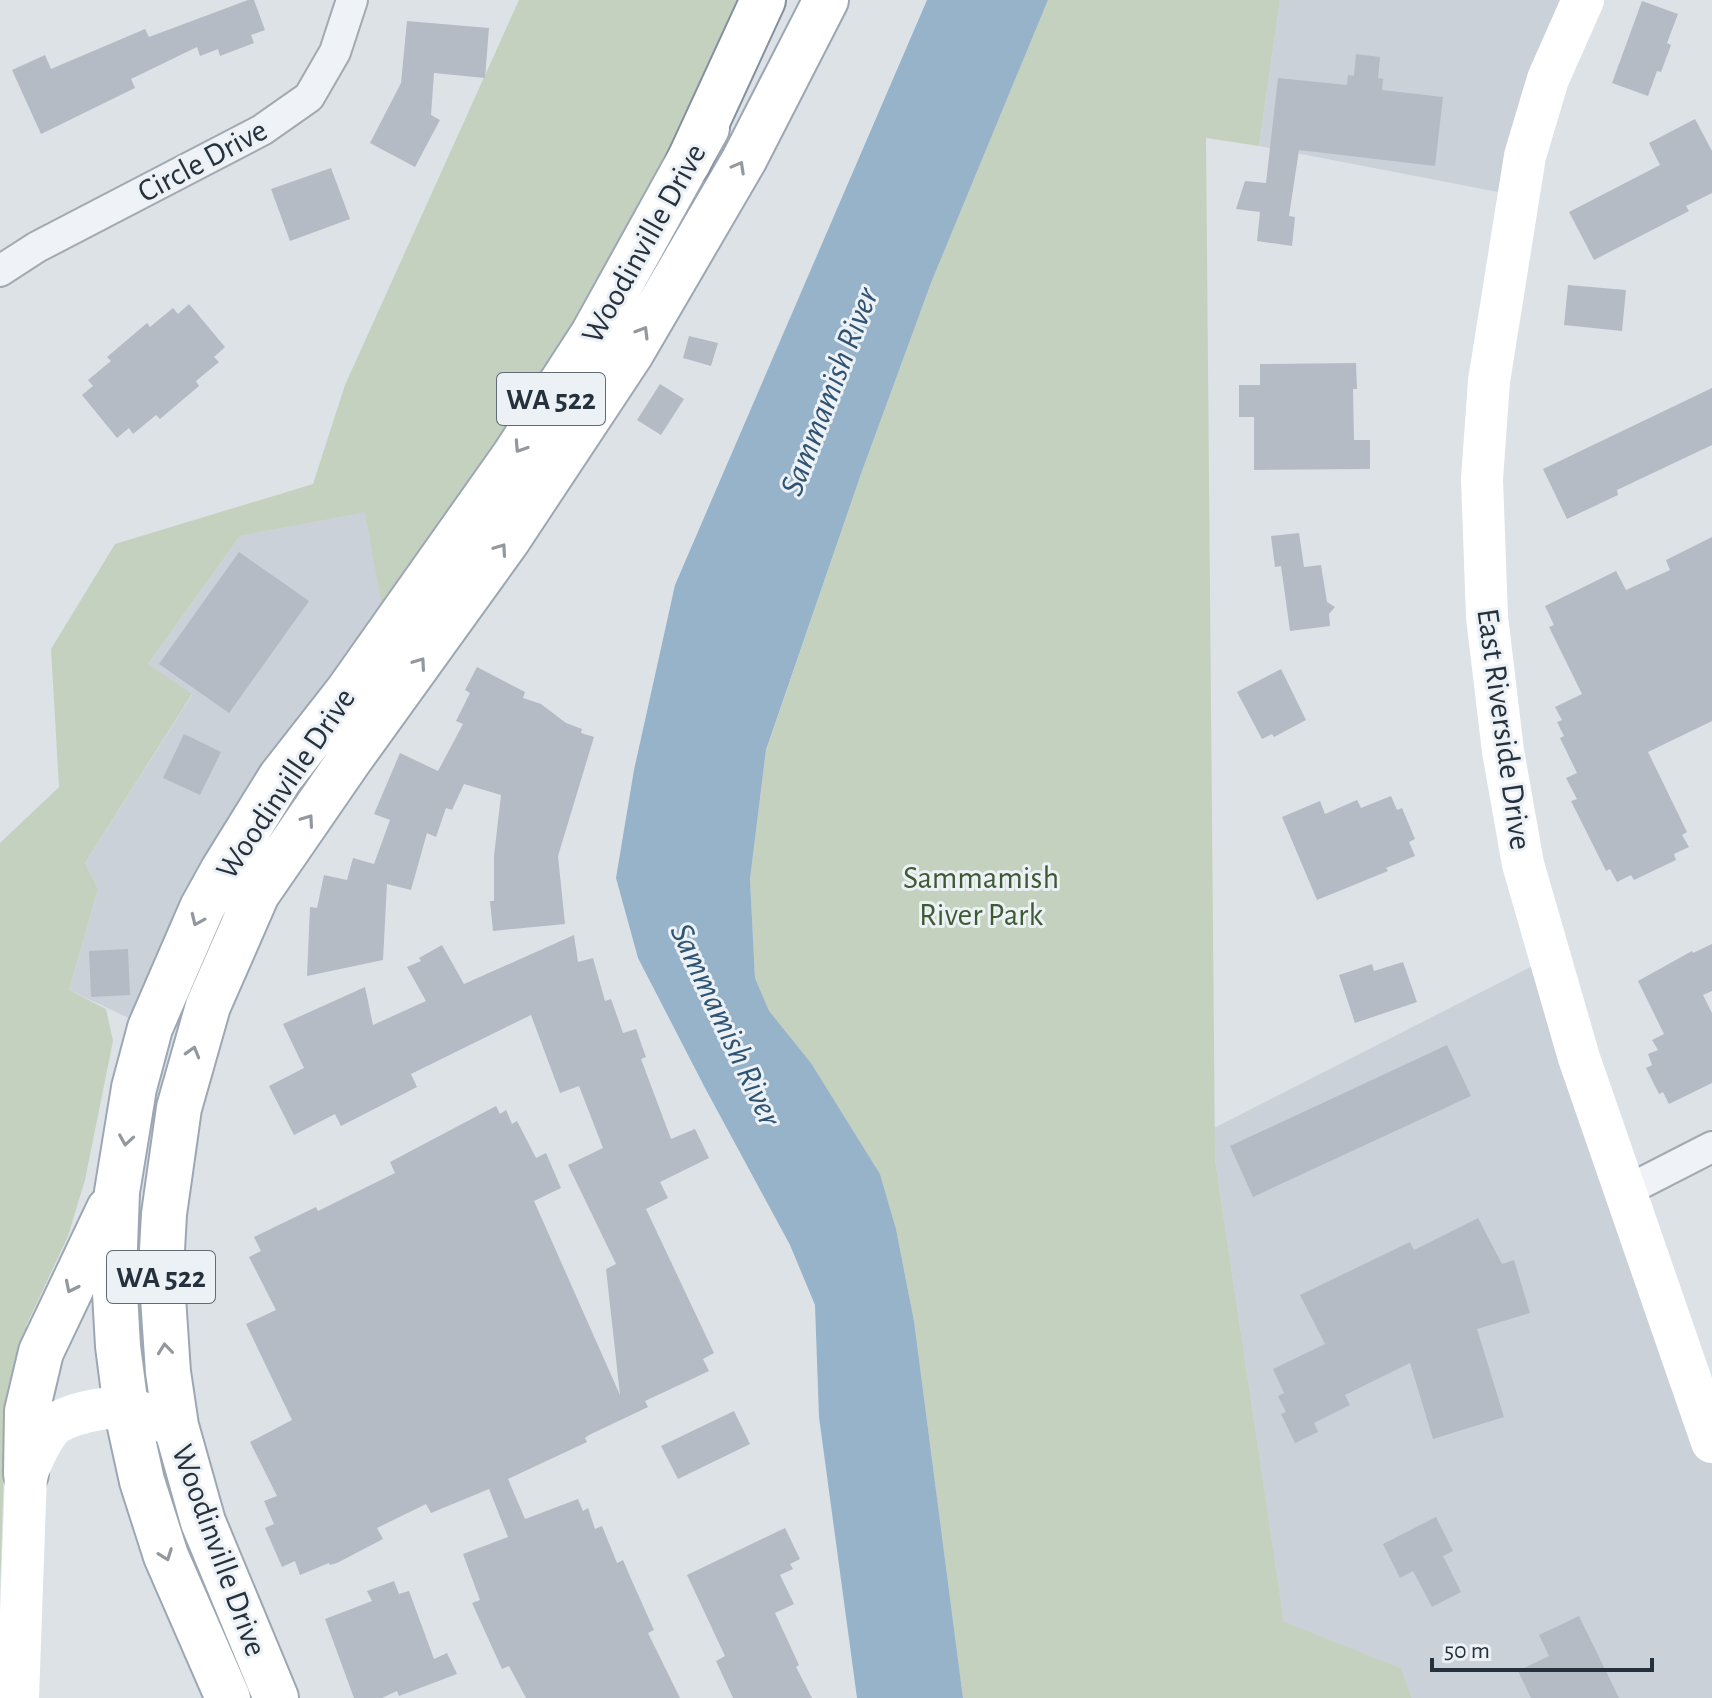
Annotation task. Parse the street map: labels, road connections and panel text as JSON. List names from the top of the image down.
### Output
{
  "streets": {
    "main road": ["Woodinville Drive", "WA 522", "East Riverside Drive"],
    "street": ["Circle Drive"]
  },
  "water": ["Sammamish River"],
  "parks": ["Sammamish River Park"],
  "scale_bar": "50 m"
}
